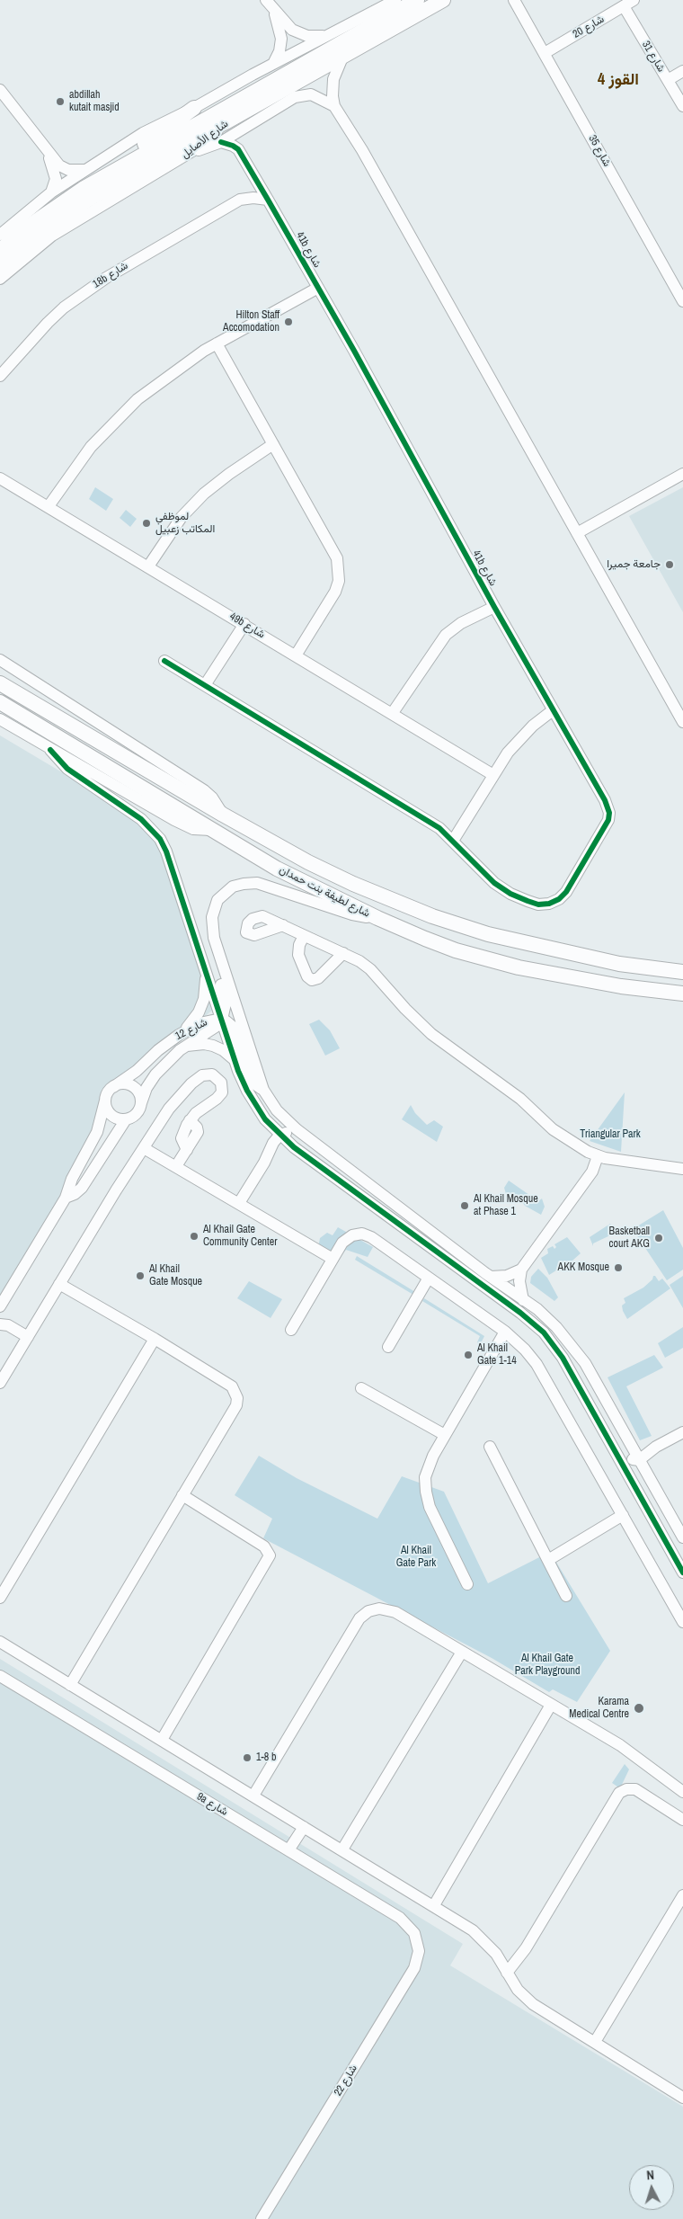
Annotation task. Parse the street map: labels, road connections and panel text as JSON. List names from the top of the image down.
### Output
{
  "streets": {
    "main road": ["شارع الأصايل", "شارع لطيفة بنت حمدان"],
    "street": [
      "شارع 20",
      "شارع 31",
      "شارع 35",
      "41b شارع",
      "18b شارع",
      "49b شارع",
      "شارع 12",
      "9a شارع",
      "شارع 22"
    ]
  },
  "crossings": [
    ["شارع 20", "شارع 31"],
    ["شارع 20", "شارع 35"],
    ["41b شارع", "18b شارع"],
    ["9a شارع", "شارع 22"]
  ],
  "districts": ["القوز 4"],
  "parks": ["Triangular Park", "Al Khail Gate Park", "Al Khail Gate Park Playground"],
  "places": [
    "abdillah kutait masjid",
    "Hilton Staff Accomodation",
    "لموظفي المكاتب زعبيل",
    "جامعة جميرا",
    "Al Khail Mosque at Phase 1",
    "Al Khail Gate Community Center",
    "Basketball court AKG",
    "AKK Mosque",
    "Al Khail Gate Mosque",
    "Al Khail Gate 1-14",
    "Karama Medical Centre",
    "1-8 b"
  ],
  "north": "top"
}
